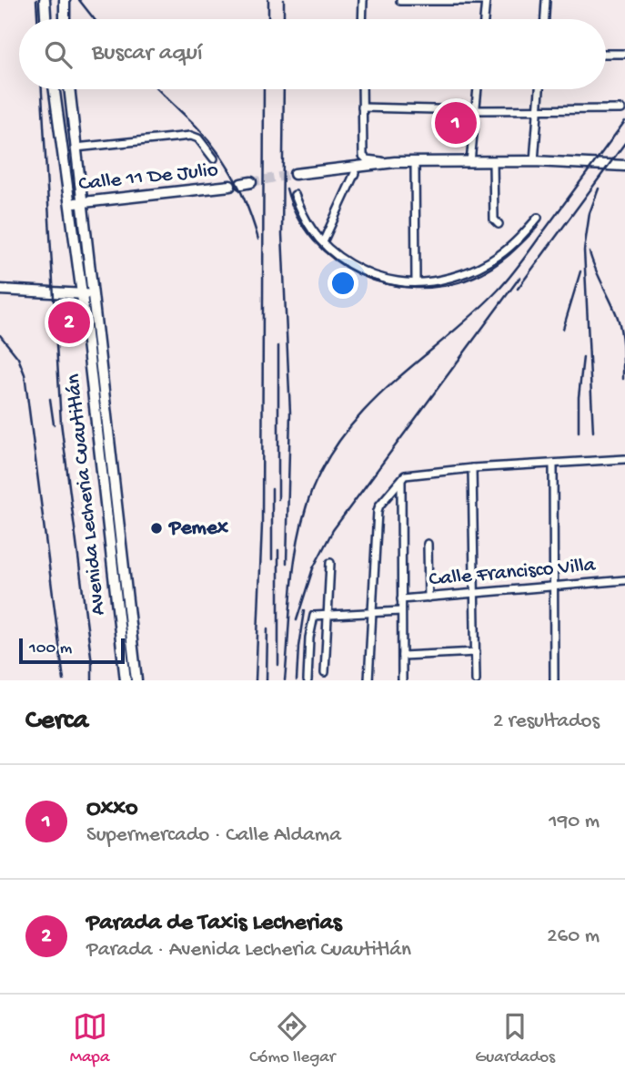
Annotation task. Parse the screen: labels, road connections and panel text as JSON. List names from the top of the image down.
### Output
{
  "streets": {
    "main road": ["Calle 11 De Julio", "Avenida Lecheria Cuautitlán"],
    "street": ["Calle Francisco Villa"]
  },
  "crossings": [
    ["Calle 11 De Julio", "Avenida Lecheria Cuautitlán"]
  ],
  "places": ["Pemex"],
  "scale_bar": "100 m",
  "page": {
    "search": "Buscar aquí",
    "pins": ["1", "2"],
    "scale": "100 m",
    "heading": ["Cerca", "2 resultados"],
    "list": [
      {
        "mark": "1",
        "name": "Oxxo",
        "note": "Supermercado · Calle Aldama",
        "value": "190 m"
      },
      {
        "mark": "2",
        "name": "Parada de Taxis Lecherias",
        "note": "Parada · Avenida Lecheria Cuautitlán",
        "value": "260 m"
      }
    ],
    "nav": ["Mapa", "Cómo llegar", "Guardados"]
  }
}
